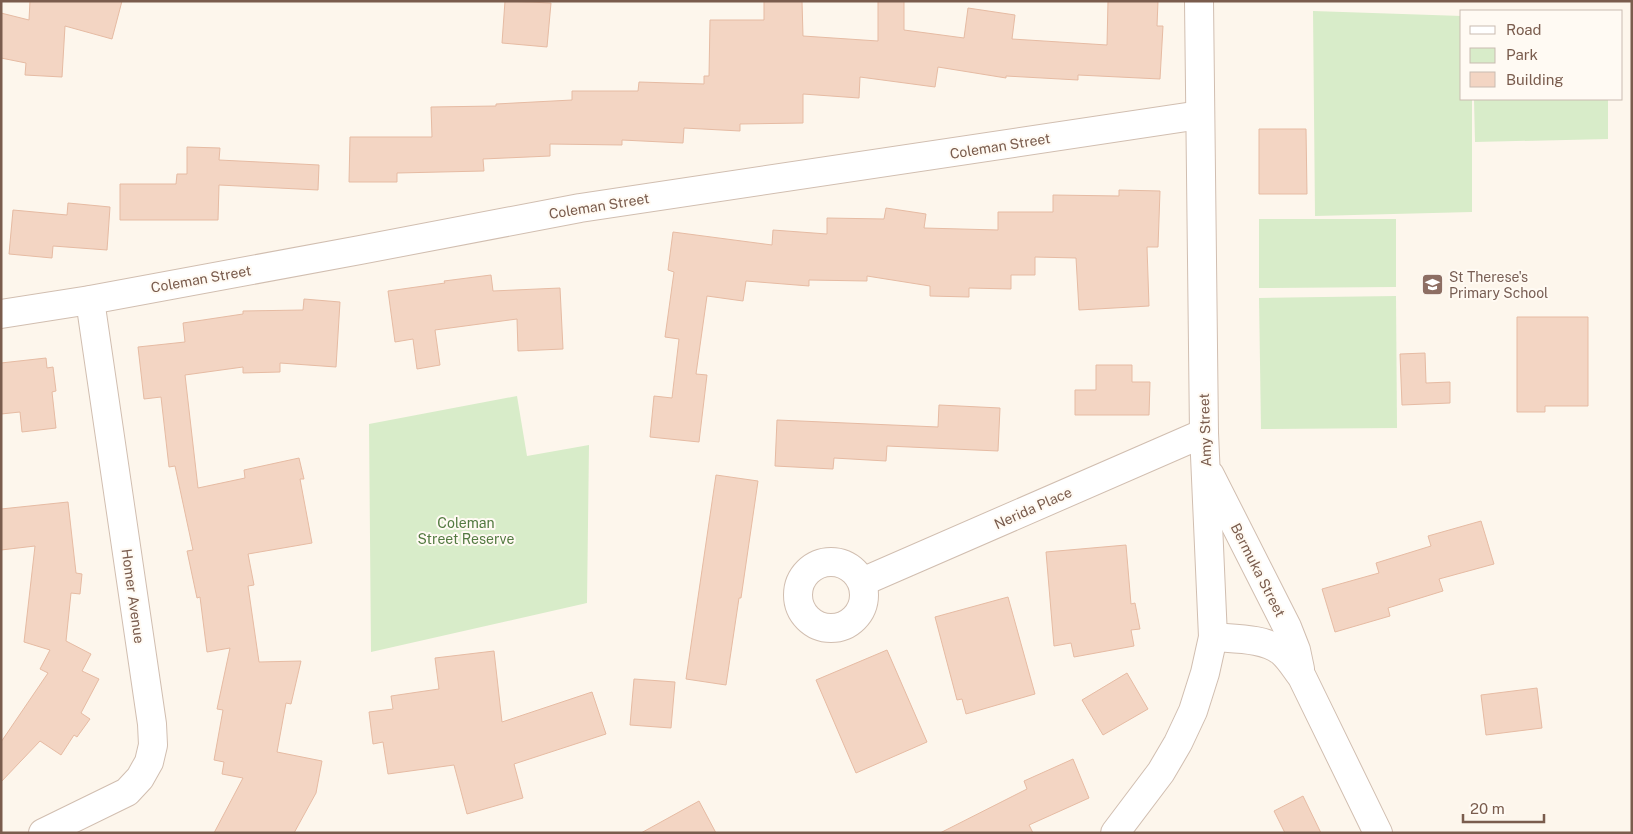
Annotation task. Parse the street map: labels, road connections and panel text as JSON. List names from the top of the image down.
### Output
{
  "streets": {
    "street": [
      "Coleman Street",
      "Amy Street",
      "Nerida Place",
      "Bermuka Street",
      "Homer Avenue"
    ]
  },
  "crossings": [
    ["Coleman Street", "Amy Street"],
    ["Coleman Street", "Homer Avenue"],
    ["Amy Street", "Nerida Place"],
    ["Amy Street", "Bermuka Street"]
  ],
  "parks": ["Coleman Street Reserve"],
  "places": {
    "school or university": ["St Therese's Primary School"]
  },
  "legend": ["Road", "Park", "Building"],
  "scale_bar": "20 m"
}
